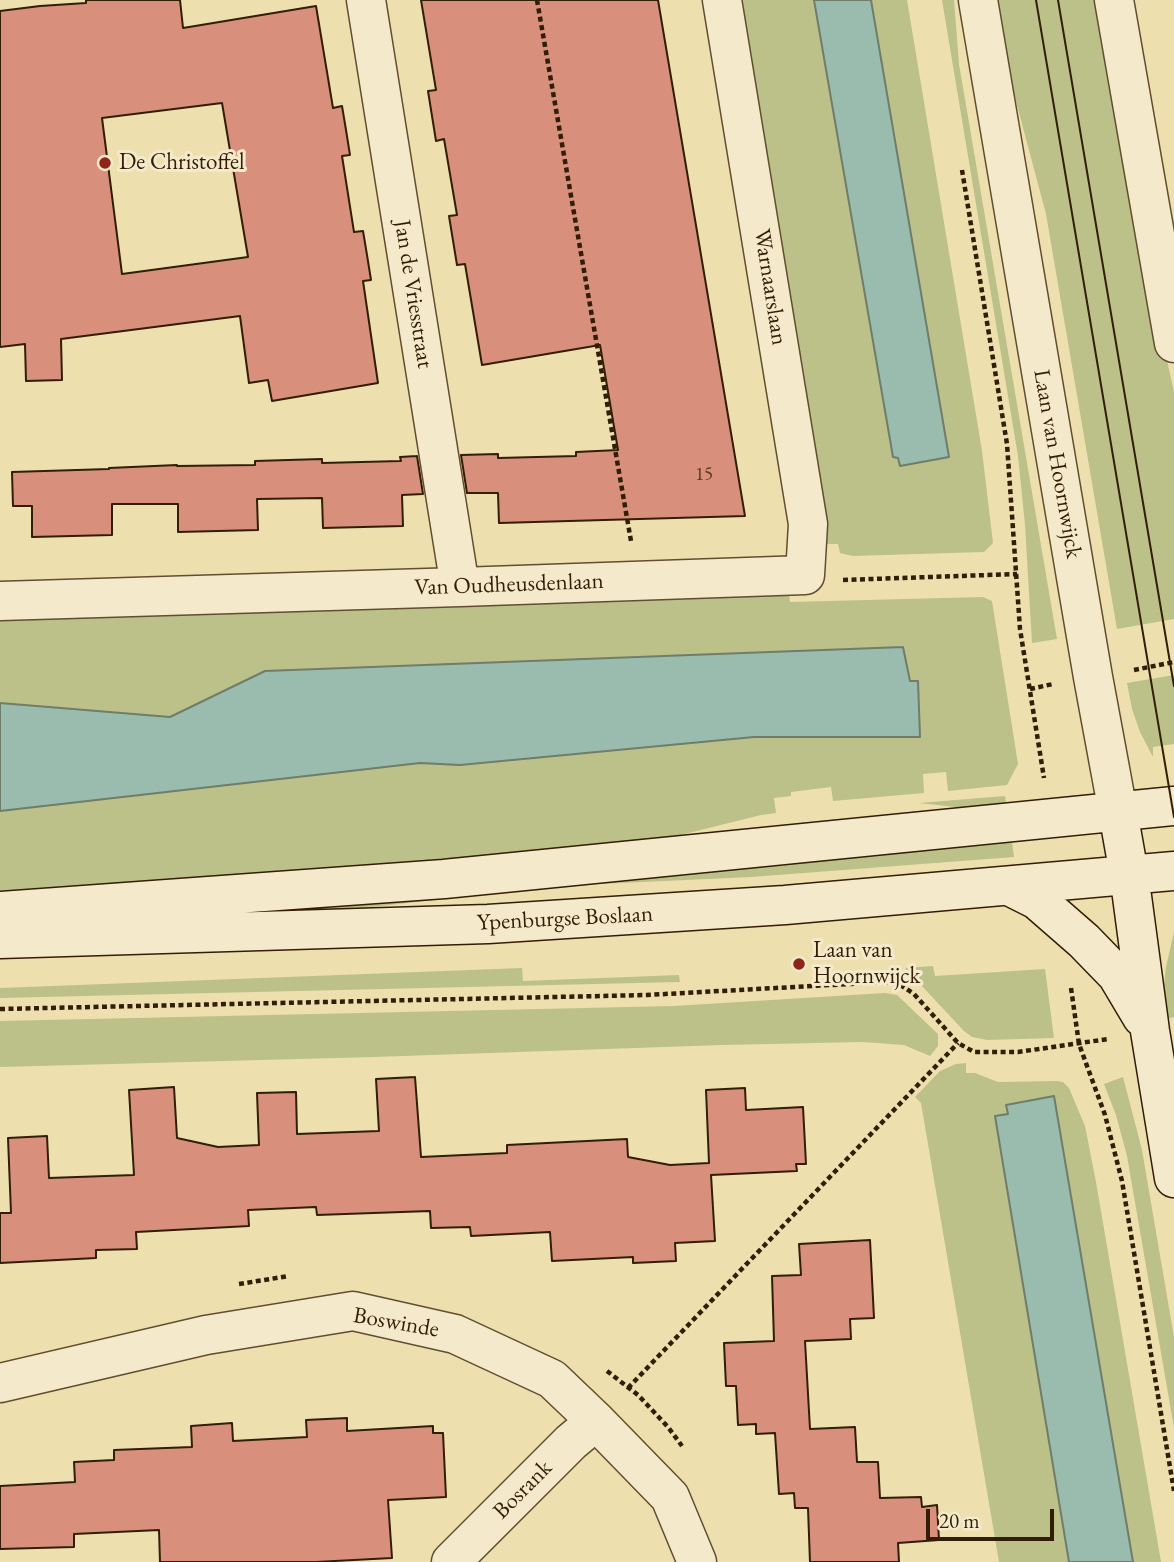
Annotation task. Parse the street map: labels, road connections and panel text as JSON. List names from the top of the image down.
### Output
{
  "streets": {
    "street": [
      "Warnaarslaan",
      "Jan de Vriesstraat",
      "Laan van Hoornwijck",
      "Van Oudheusdenlaan",
      "Ypenburgse Boslaan",
      "Boswinde",
      "Bosrank"
    ]
  },
  "crossings": [
    ["Warnaarslaan", "Van Oudheusdenlaan"],
    ["Jan de Vriesstraat", "Van Oudheusdenlaan"],
    ["Laan van Hoornwijck", "Ypenburgse Boslaan"],
    ["Boswinde", "Bosrank"]
  ],
  "places": ["De Christoffel", "Laan van Hoornwijck"],
  "house_numbers": ["15"],
  "scale_bar": "20 m"
}
